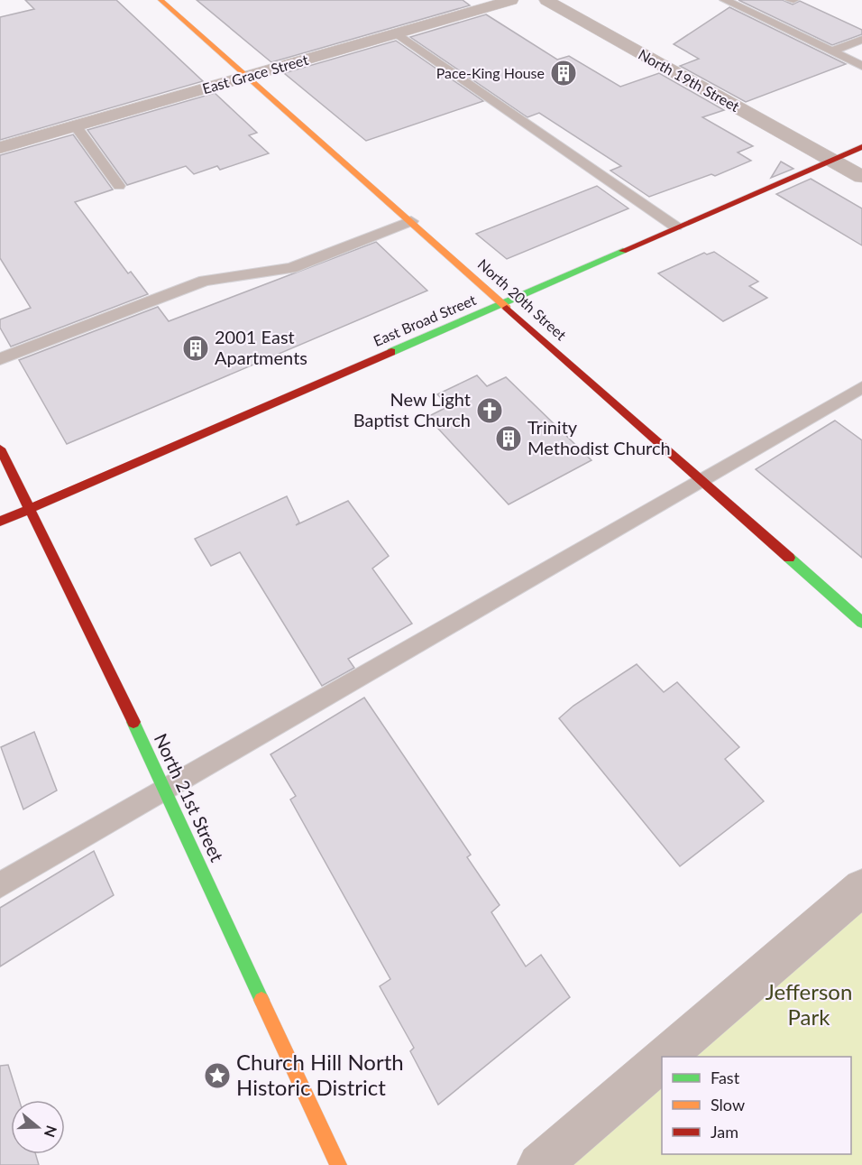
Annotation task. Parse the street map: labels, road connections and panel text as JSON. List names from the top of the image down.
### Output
{
  "streets": {
    "street": [
      "East Grace Street",
      "North 19th Street",
      "North 20th Street",
      "East Broad Street",
      "North 21st Street"
    ]
  },
  "crossings": [
    ["East Grace Street", "North 20th Street"],
    ["North 19th Street", "East Broad Street"],
    ["North 20th Street", "East Broad Street"],
    ["East Broad Street", "North 21st Street"]
  ],
  "parks": ["Jefferson Park"],
  "places": {
    "building": ["Pace-King House", "2001 East Apartments", "Trinity Methodist Church"],
    "church": ["New Light Baptist Church"],
    "place": ["Church Hill North Historic District"]
  },
  "legend": ["Fast", "Slow", "Jam"],
  "north": "right"
}
